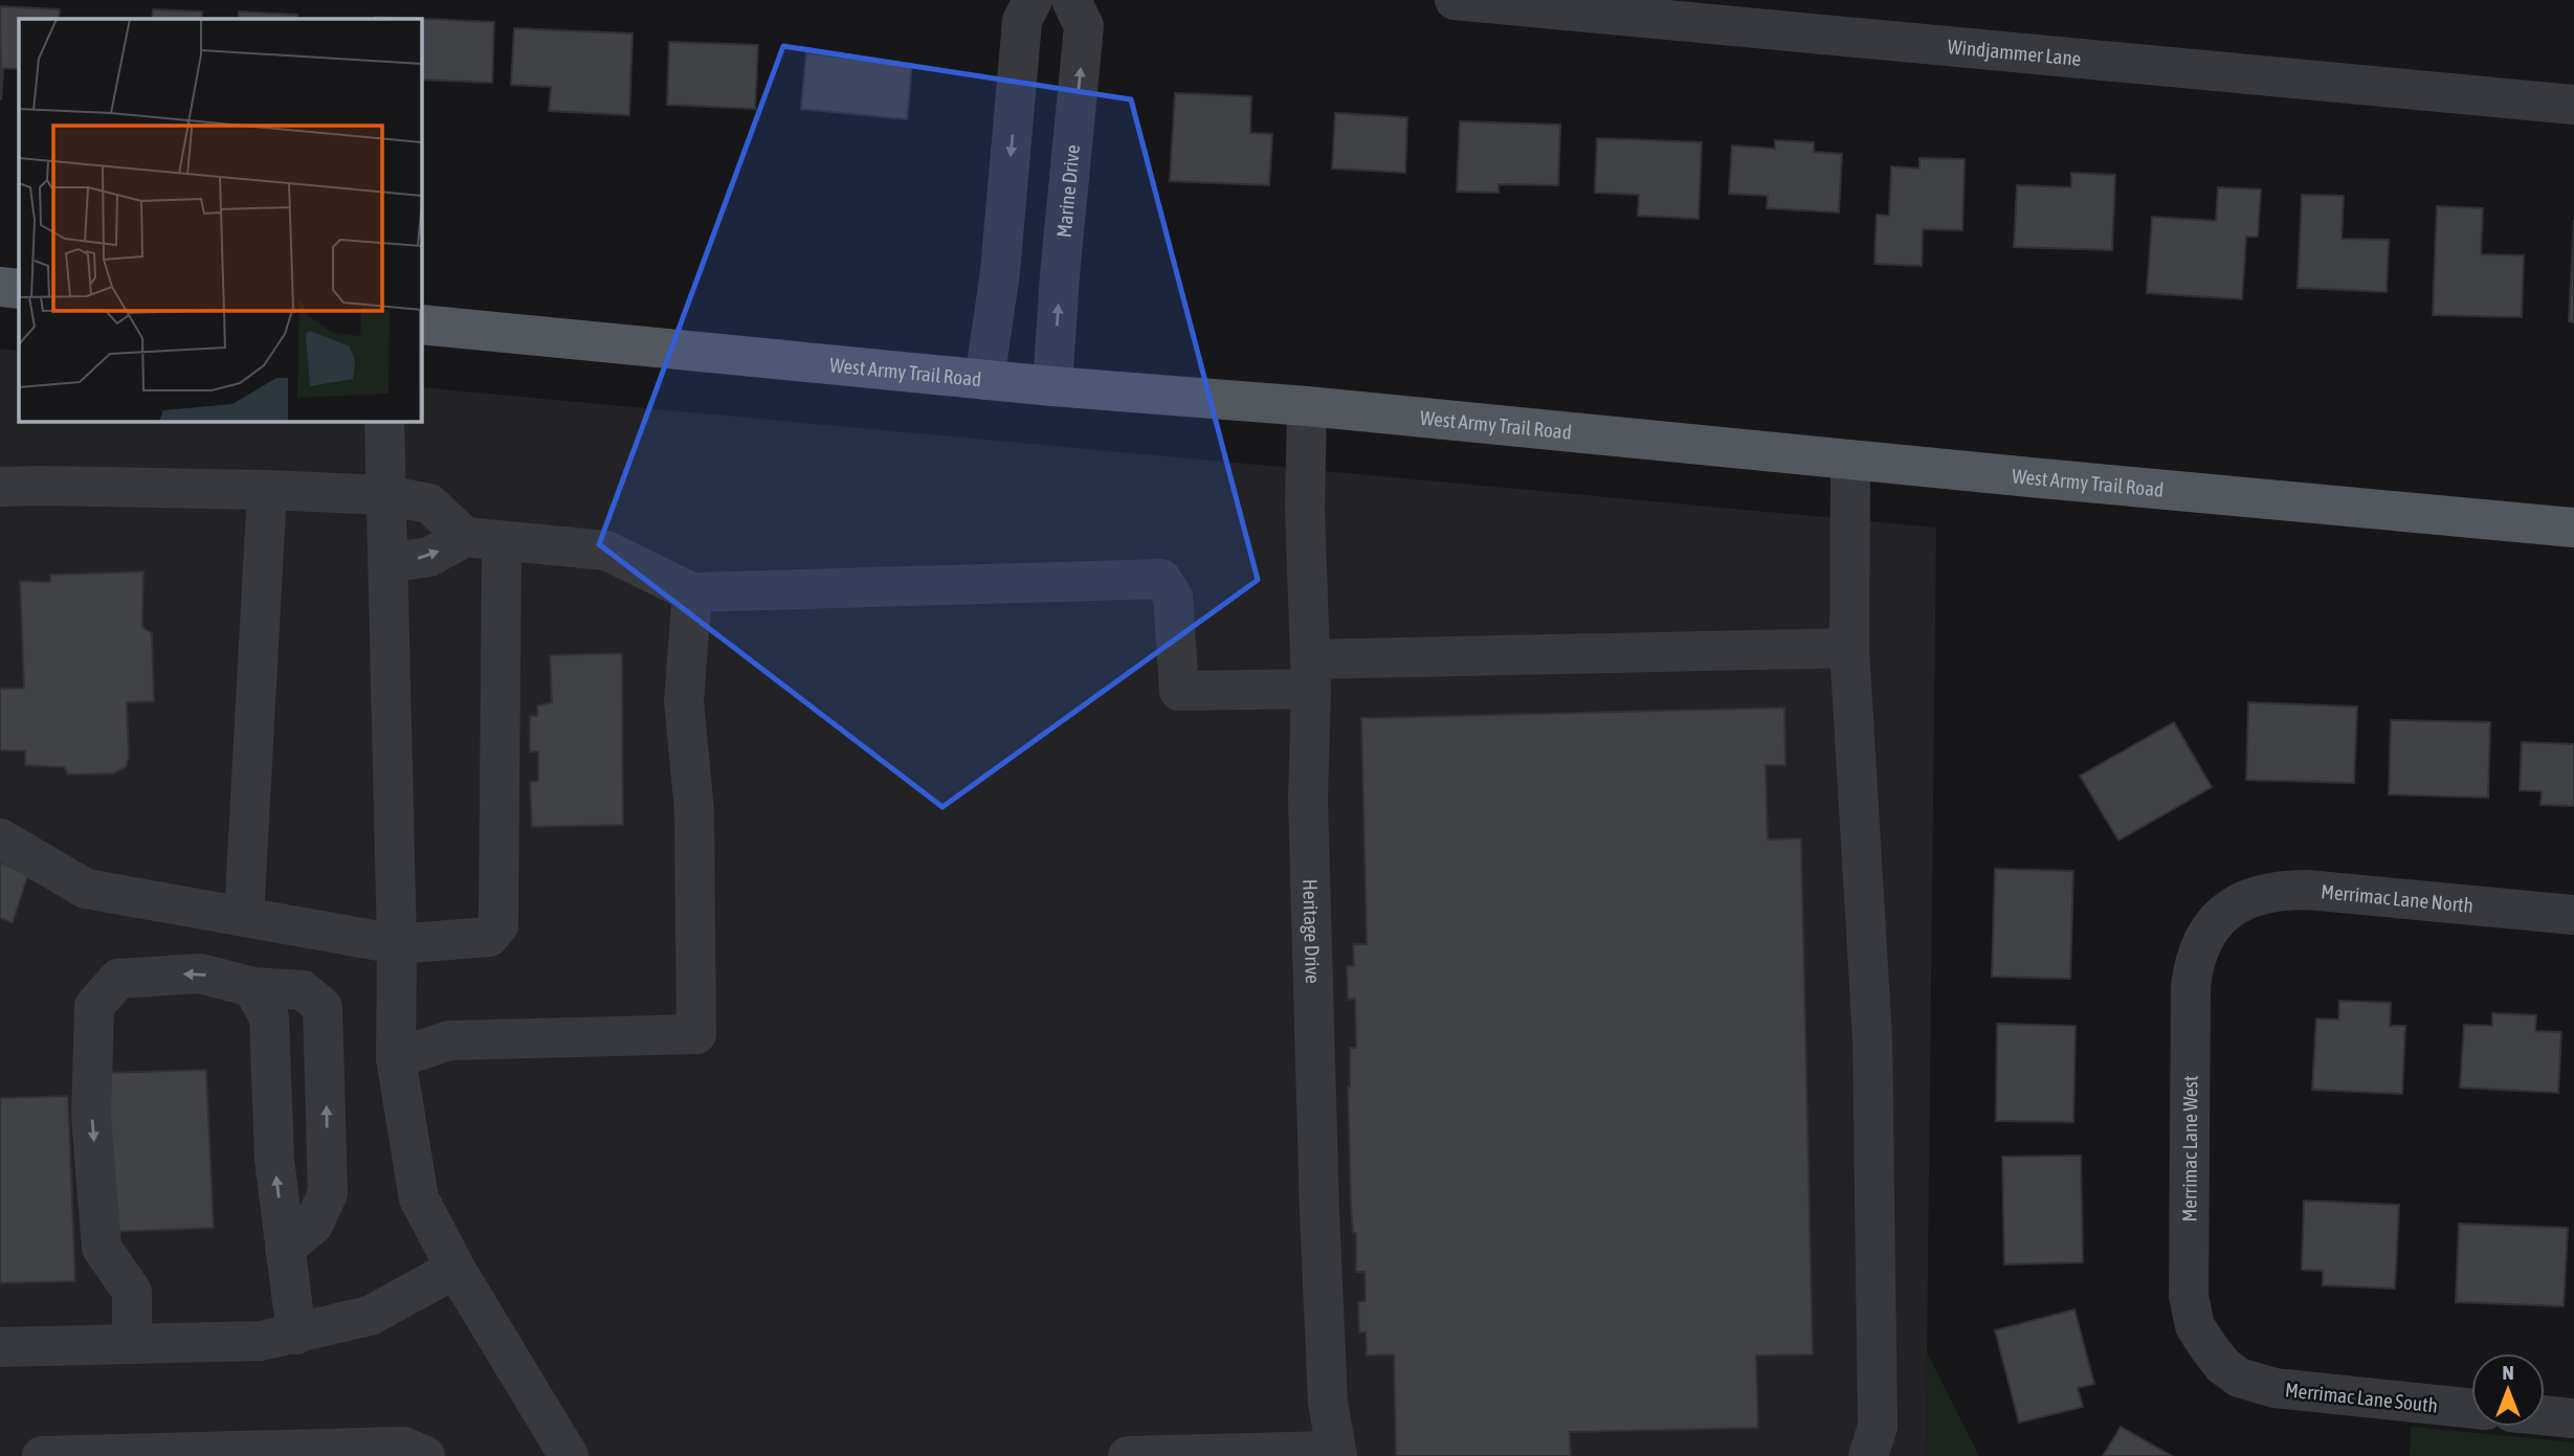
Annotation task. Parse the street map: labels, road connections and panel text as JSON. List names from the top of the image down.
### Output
{
  "streets": {
    "main road": ["West Army Trail Road"],
    "street": [
      "Windjammer Lane",
      "Marine Drive",
      "Merrimac Lane North",
      "Heritage Drive",
      "Merrimac Lane West",
      "Merrimac Lane South"
    ]
  },
  "crossings": [
    ["Marine Drive", "West Army Trail Road"],
    ["West Army Trail Road", "Heritage Drive"],
    ["Merrimac Lane North", "Merrimac Lane West"],
    ["Merrimac Lane West", "Merrimac Lane South"]
  ],
  "north": "top"
}
